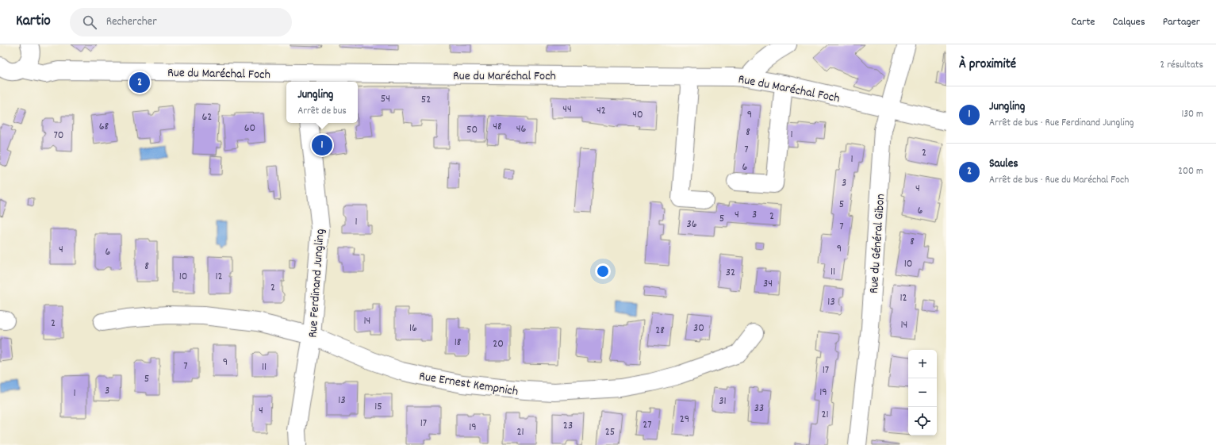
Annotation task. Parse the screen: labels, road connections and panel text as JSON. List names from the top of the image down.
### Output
{
  "streets": {
    "street": [
      "Rue du Maréchal Foch",
      "Rue du Général Gibon",
      "Rue Ferdinand Jungling",
      "Rue Ernest Kempnich"
    ]
  },
  "crossings": [
    ["Rue du Maréchal Foch", "Rue du Général Gibon"],
    ["Rue Ferdinand Jungling", "Rue Ernest Kempnich"]
  ],
  "house_numbers": [
    "54",
    "52",
    "44",
    "42",
    "40",
    "9",
    "62",
    "68",
    "48",
    "60",
    "46",
    "50",
    "8",
    "1",
    "70",
    "7",
    "2",
    "1",
    "6",
    "3",
    "4",
    "5",
    "6",
    "4",
    "3",
    "2",
    "5",
    "1",
    "36",
    "7",
    "8",
    "9",
    "4",
    "6",
    "10",
    "8",
    "11",
    "32",
    "10",
    "12",
    "34",
    "2",
    "12",
    "13",
    "14",
    "2",
    "14",
    "16",
    "30",
    "28",
    "18",
    "20",
    "9",
    "7",
    "11",
    "17",
    "5",
    "3",
    "19",
    "1",
    "13",
    "31",
    "15",
    "33",
    "4",
    "21",
    "29",
    "17",
    "27",
    "23",
    "19",
    "21",
    "25"
  ],
  "page": {
    "header": "Kartio",
    "search": "Rechercher",
    "nav": ["Carte", "Calques", "Partager"],
    "heading": ["À proximité", "2 résultats"],
    "pins": ["2", "1"],
    "popup": ["Jungling", "Arrêt de bus"],
    "list": [
      {
        "mark": "1",
        "name": "Jungling",
        "note": "Arrêt de bus · Rue Ferdinand Jungling",
        "value": "130 m"
      },
      {
        "mark": "2",
        "name": "Saules",
        "note": "Arrêt de bus · Rue du Maréchal Foch",
        "value": "200 m"
      }
    ],
    "map_buttons": ["+", "−"]
  }
}
